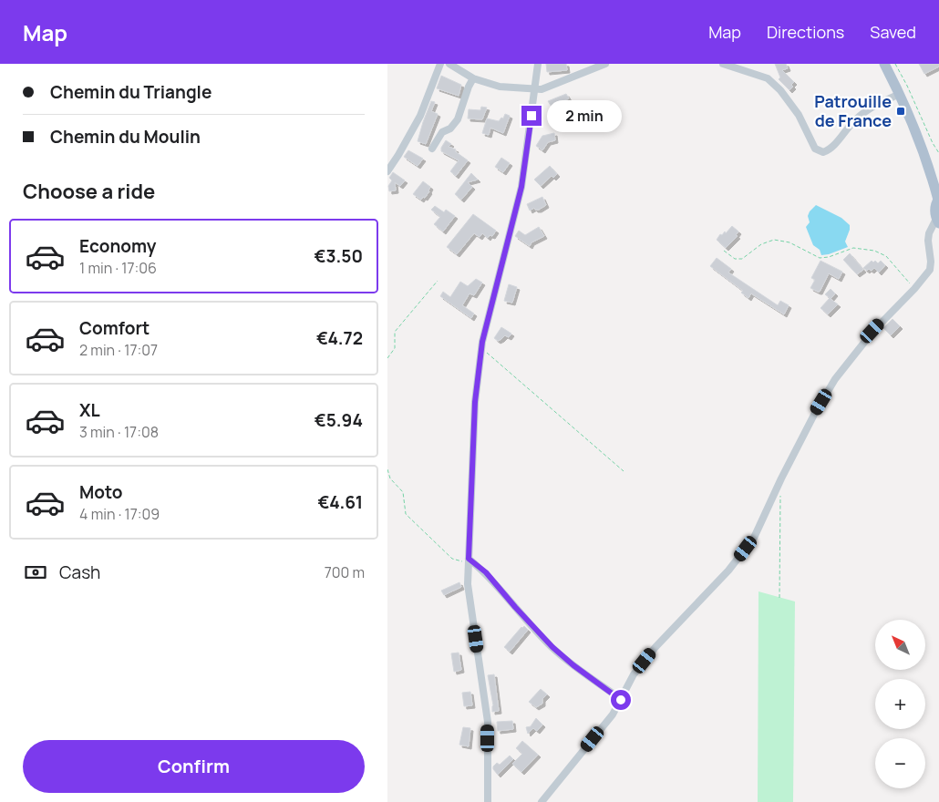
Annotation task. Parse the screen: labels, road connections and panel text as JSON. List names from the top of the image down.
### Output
{
  "places": {
    "transit": ["Patrouille de France"]
  },
  "north": "top left",
  "page": {
    "header": "Map",
    "nav": ["Map", "Directions", "Saved"],
    "banner": ["Chemin du Triangle", "Chemin du Moulin"],
    "bubble": "2 min",
    "heading": "Choose a ride",
    "list": [
      {
        "name": "Economy",
        "note": "1 min · 17:06",
        "value": "€3.50"
      },
      {
        "name": "Comfort",
        "note": "2 min · 17:07",
        "value": "€4.72"
      },
      {
        "name": "XL",
        "note": "3 min · 17:08",
        "value": "€5.94"
      },
      {
        "name": "Moto",
        "note": "4 min · 17:09",
        "value": "€4.61"
      }
    ],
    "pay": ["Cash", "700 m"],
    "map_buttons": ["+", "−"],
    "buttons": "Confirm"
  }
}
